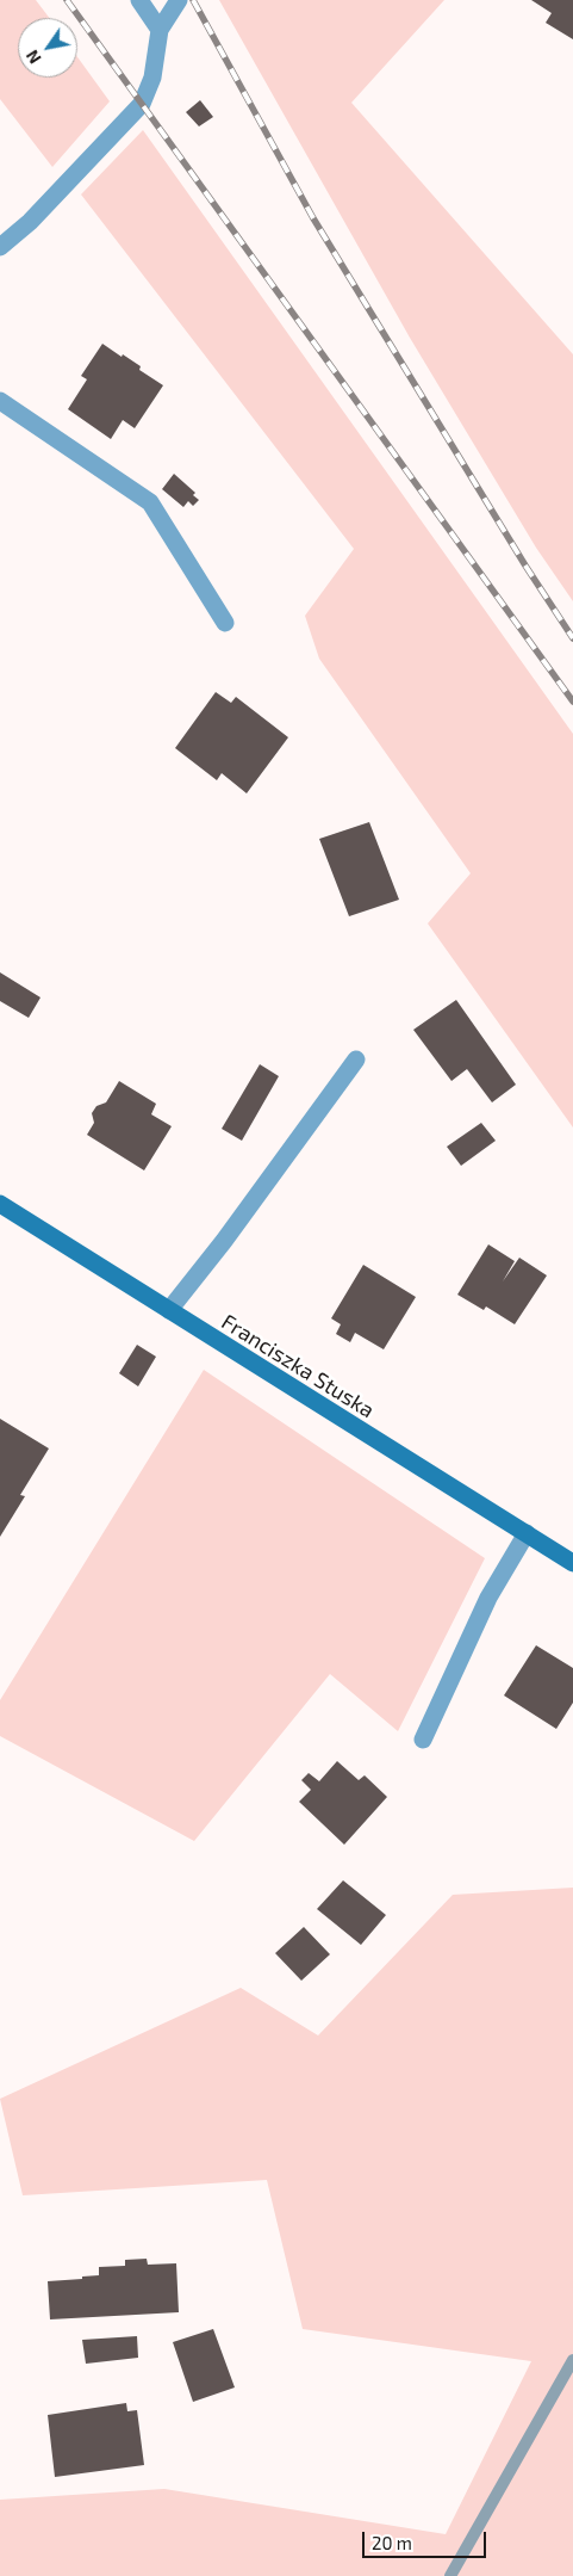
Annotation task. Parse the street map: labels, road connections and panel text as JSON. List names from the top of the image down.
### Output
{
  "streets": {
    "street": ["Franciszka Stuska"]
  },
  "scale_bar": "20 m",
  "north": "bottom left"
}
